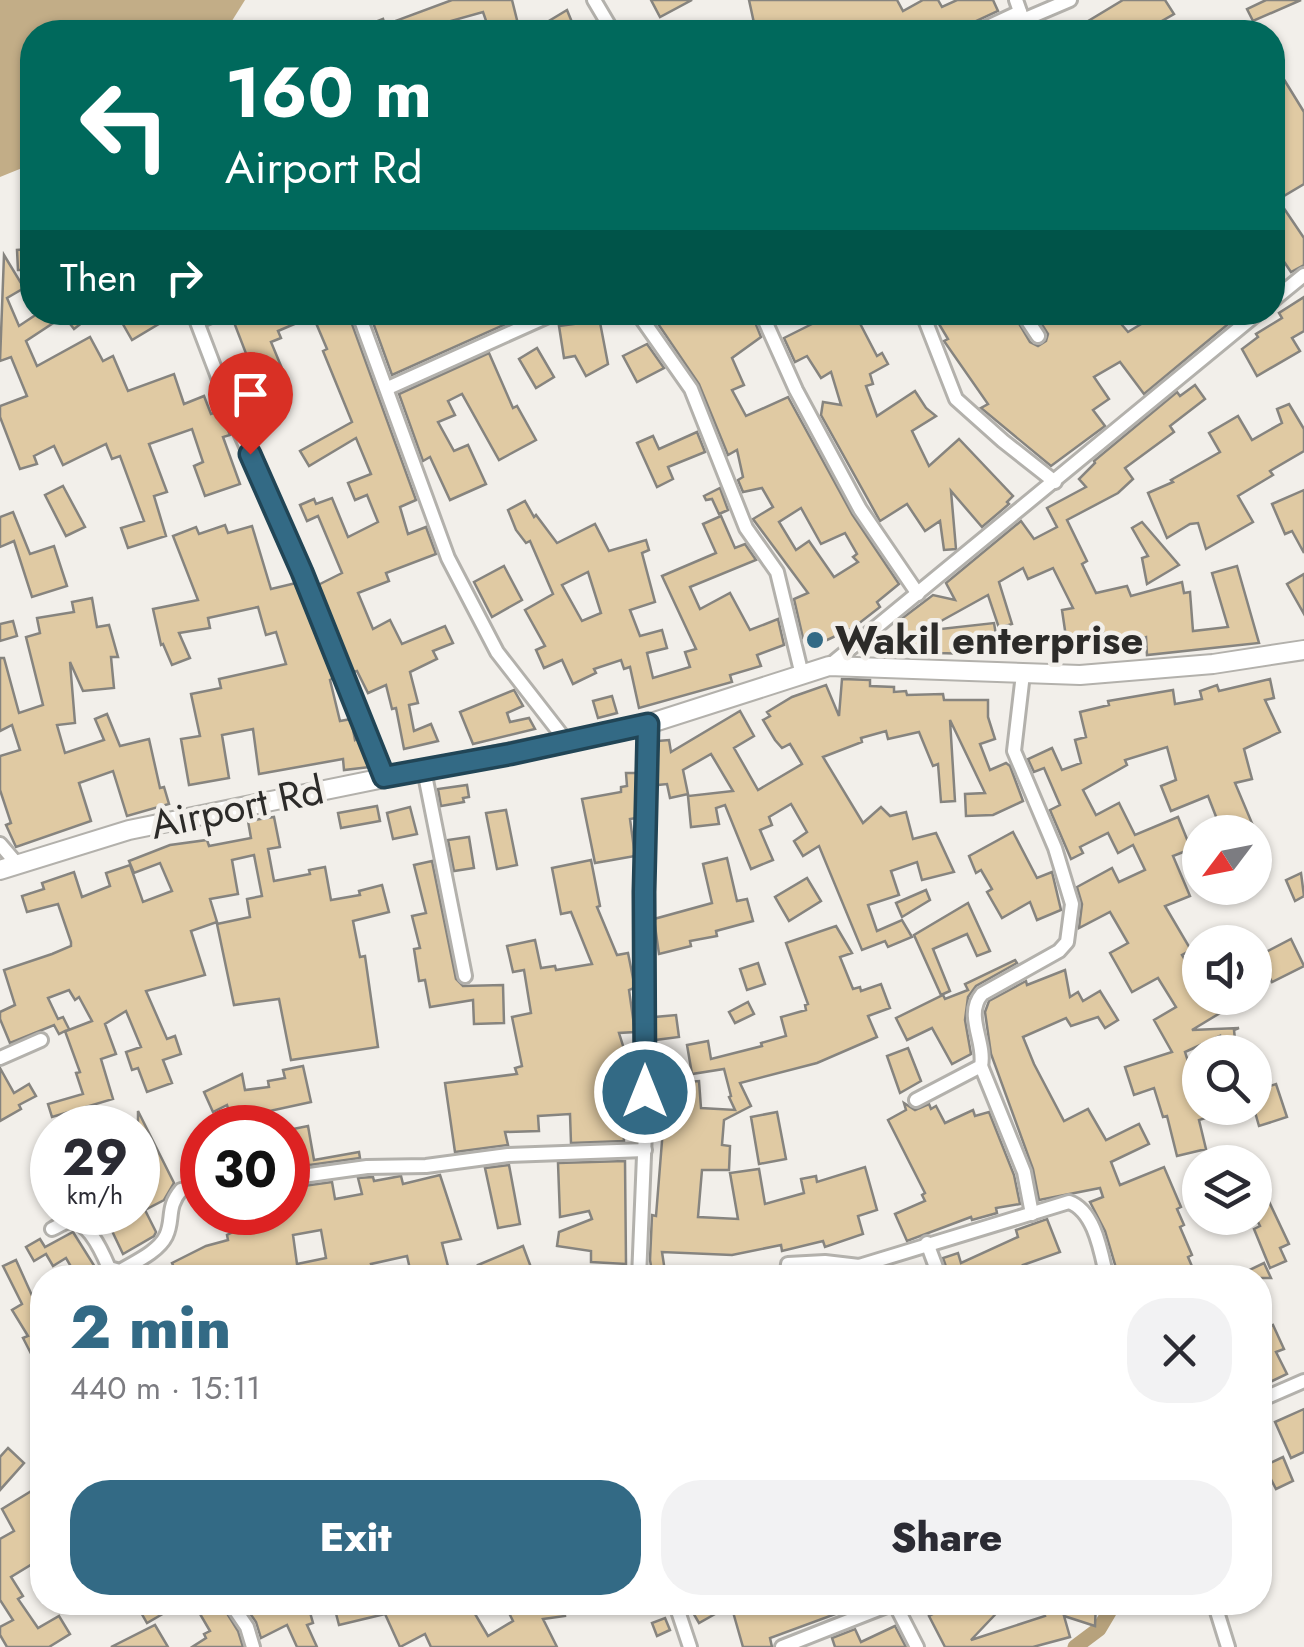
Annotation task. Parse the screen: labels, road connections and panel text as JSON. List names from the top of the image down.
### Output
{
  "streets": {
    "main road": ["Airport Rd"]
  },
  "places": ["Wakil enterprise"],
  "north": "bottom left",
  "page": {
    "turn": ["160 m", "Airport Rd"],
    "then": "Then",
    "speed": "29 km/h",
    "limit": "30",
    "heading": ["2 min", "440 m · 15:11"],
    "buttons": ["Exit", "Share"]
  }
}
